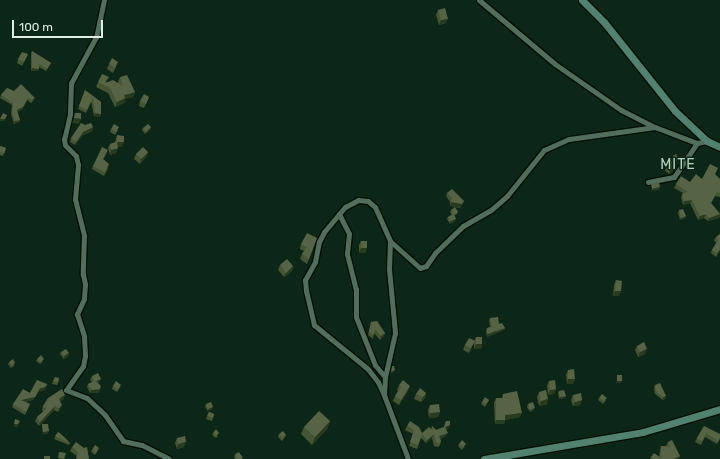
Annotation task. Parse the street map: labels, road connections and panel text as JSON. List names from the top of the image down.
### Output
{
  "districts": ["MITE"],
  "scale_bar": "100 m"
}
